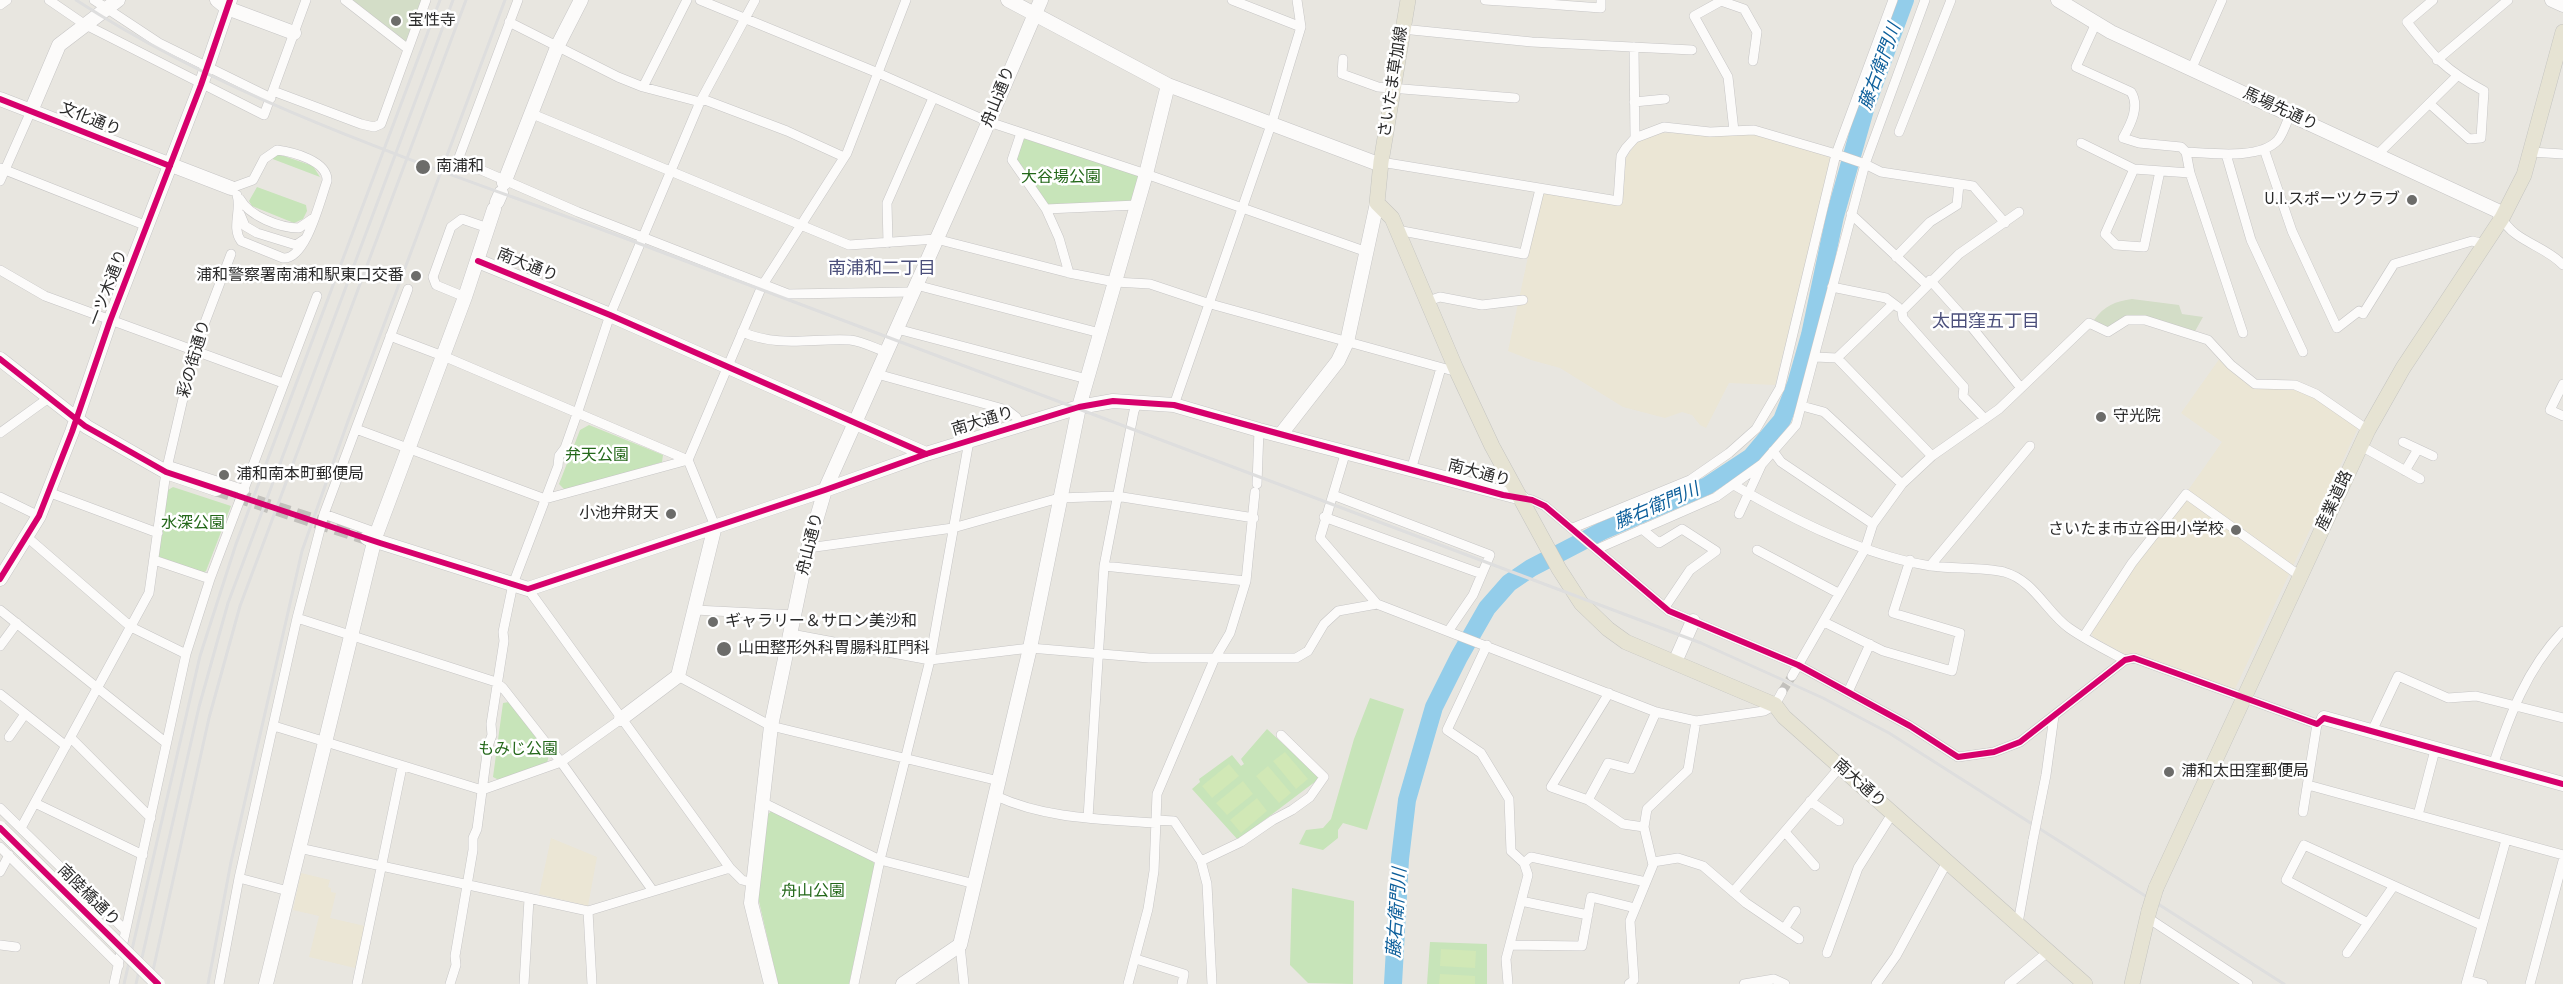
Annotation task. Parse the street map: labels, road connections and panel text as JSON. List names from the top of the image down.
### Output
{
  "streets": {
    "main road": ["さいたま草加線", "南大通り", "産業道路"],
    "street": [
      "舟山通り",
      "馬場先通り",
      "文化通り",
      "一ツ木通り",
      "彩の街通り",
      "南陸橋通り"
    ]
  },
  "crossings": [
    ["舟山通り", "南大通り"],
    ["馬場先通り", "産業道路"],
    ["文化通り", "一ツ木通り"]
  ],
  "districts": ["南浦和二丁目", "太田窪五丁目"],
  "water": ["藤右衛門川"],
  "parks": [
    "大谷場公園",
    "弁天公園",
    "水深公園",
    "もみじ公園",
    "舟山公園"
  ],
  "places": [
    "宝性寺",
    "南浦和",
    "U.I.スポーツクラブ",
    "浦和警察署南浦和駅東口交番",
    "守光院",
    "浦和南本町郵便局",
    "小池弁財天",
    "さいたま市立谷田小学校",
    "ギャラリー＆サロン美沙和",
    "山田整形外科胃腸科肛門科",
    "浦和太田窪郵便局"
  ]
}
